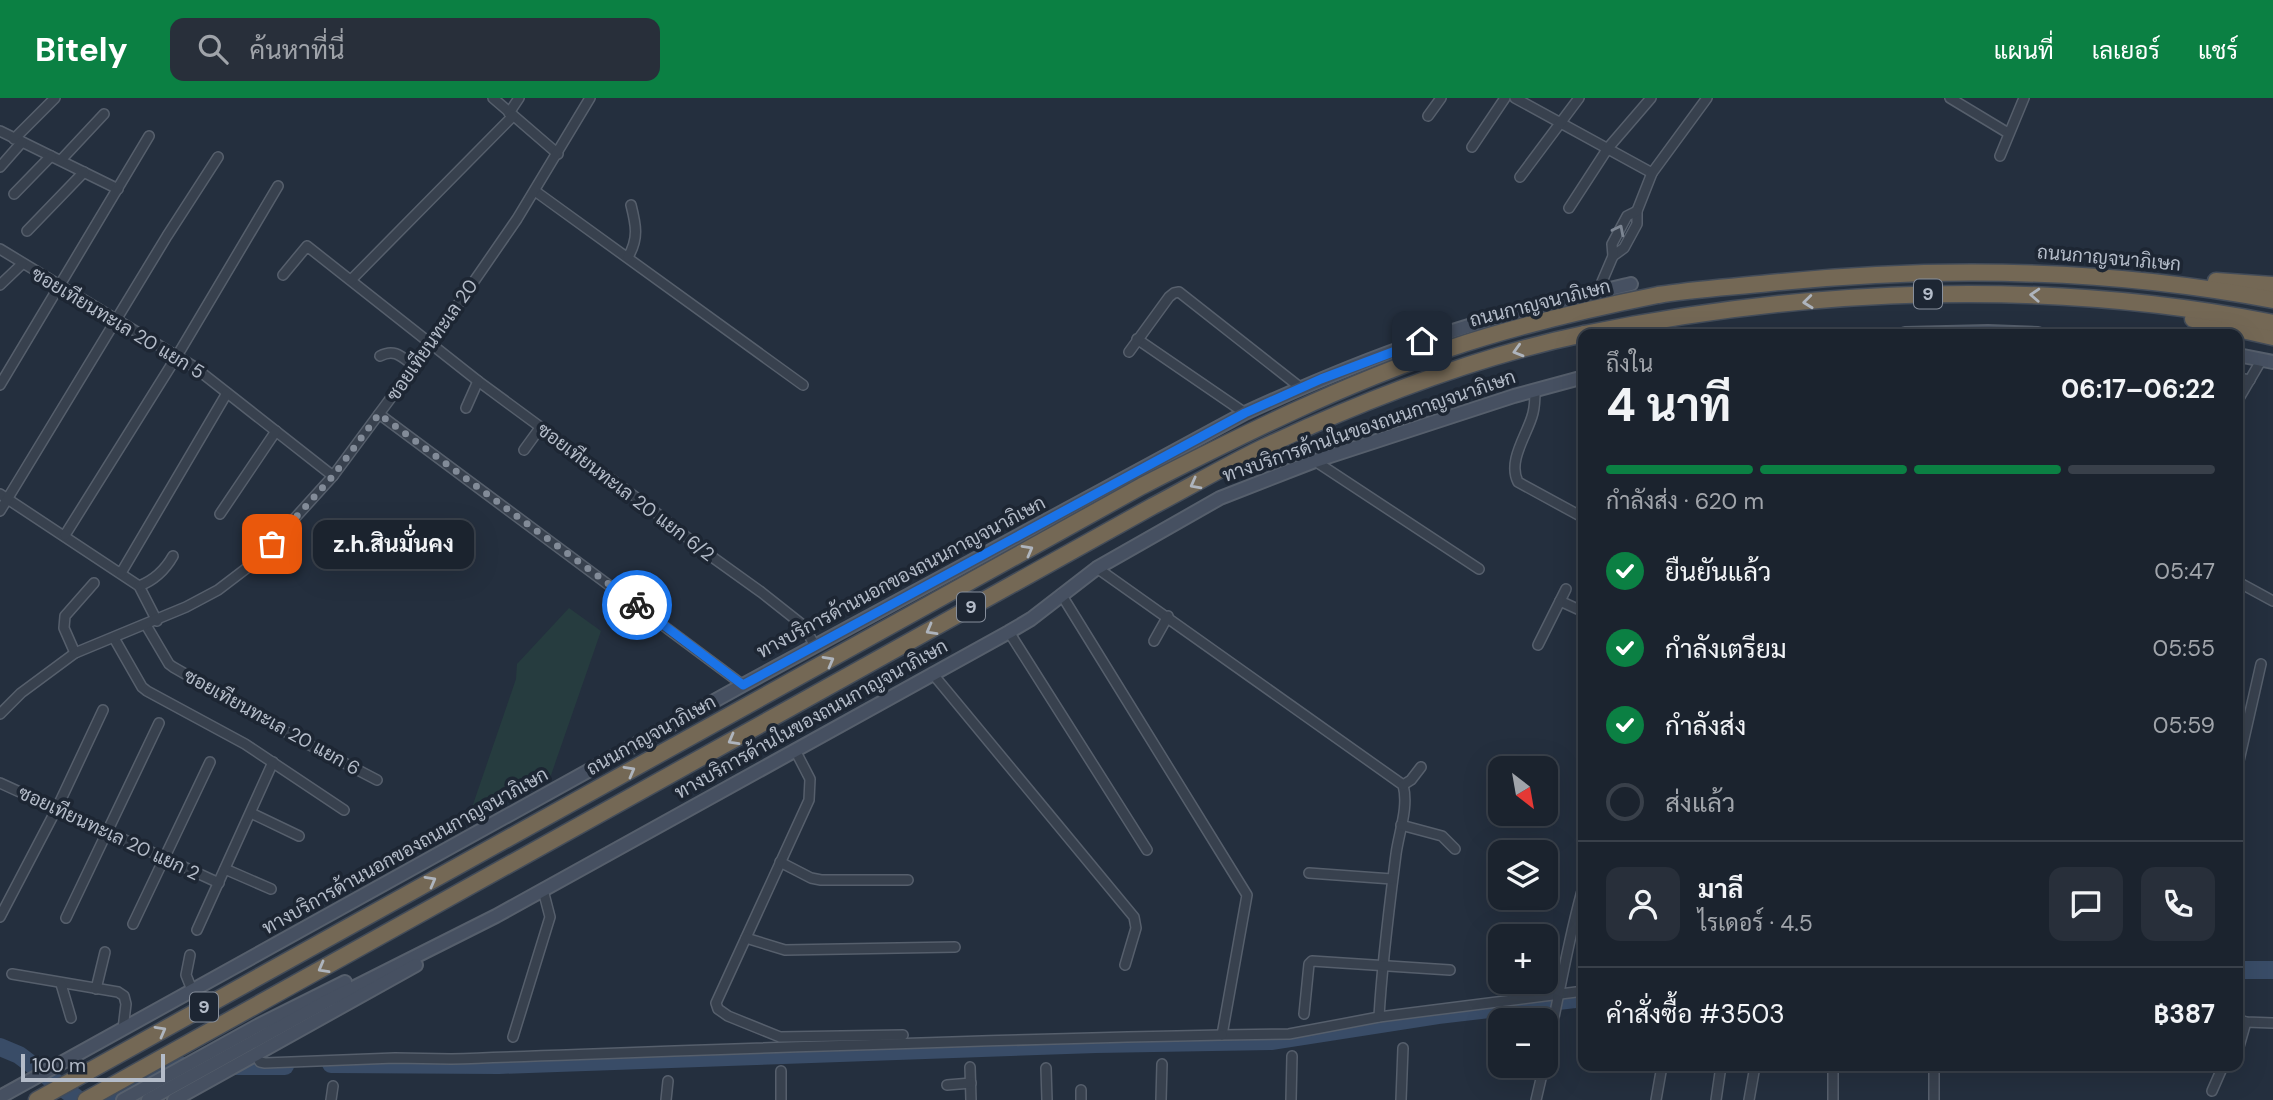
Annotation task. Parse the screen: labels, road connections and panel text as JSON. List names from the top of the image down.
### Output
{
  "streets": {
    "highway": ["ถนนกาญจนาภิเษก", "9"],
    "main road": ["ทางบริการด้านในของถนนกาญจนาภิเษก", "ทางบริการด้านนอกของถนนกาญจนาภิเษก"],
    "street": [
      "ซอยเทียนทะเล 20 แยก 5",
      "ซอยเทียนทะเล 20",
      "ซอยเทียนทะเล 20 แยก 6/2",
      "ซอยเทียนทะเล 20 แยก 6",
      "ซอยเทียนทะเล 20 แยก 2"
    ]
  },
  "crossings": [
    ["ซอยเทียนทะเล 20 แยก 5", "ซอยเทียนทะเล 20"],
    ["ซอยเทียนทะเล 20", "ซอยเทียนทะเล 20 แยก 6/2"],
    ["ซอยเทียนทะเล 20", "ซอยเทียนทะเล 20 แยก 6"],
    ["ซอยเทียนทะเล 20 แยก 6/2", "ทางบริการด้านนอกของถนนกาญจนาภิเษก"]
  ],
  "places": ["z.h.สินมั่นคง"],
  "scale_bar": "100 m",
  "north": "bottom right",
  "page": {
    "header": "Bitely",
    "search": "ค้นหาที่นี่",
    "nav": ["แผนที่", "เลเยอร์", "แชร์"],
    "heading": ["4 นาที", "ถึงใน", "06:17–06:22"],
    "panel": [
      "มาลี",
      "ไรเดอร์ · 4.5",
      "คำสั่งซื้อ #3503",
      "฿387"
    ],
    "bar": "กำลังส่ง · 620 m",
    "bubble": "z.h.สินมั่นคง",
    "list": [
      ["ยืนยันแล้ว", "05:47"],
      ["กำลังเตรียม", "05:55"],
      ["กำลังส่ง", "05:59"],
      "ส่งแล้ว"
    ],
    "map_buttons": ["+", "−"],
    "scale": "100 m"
  }
}
